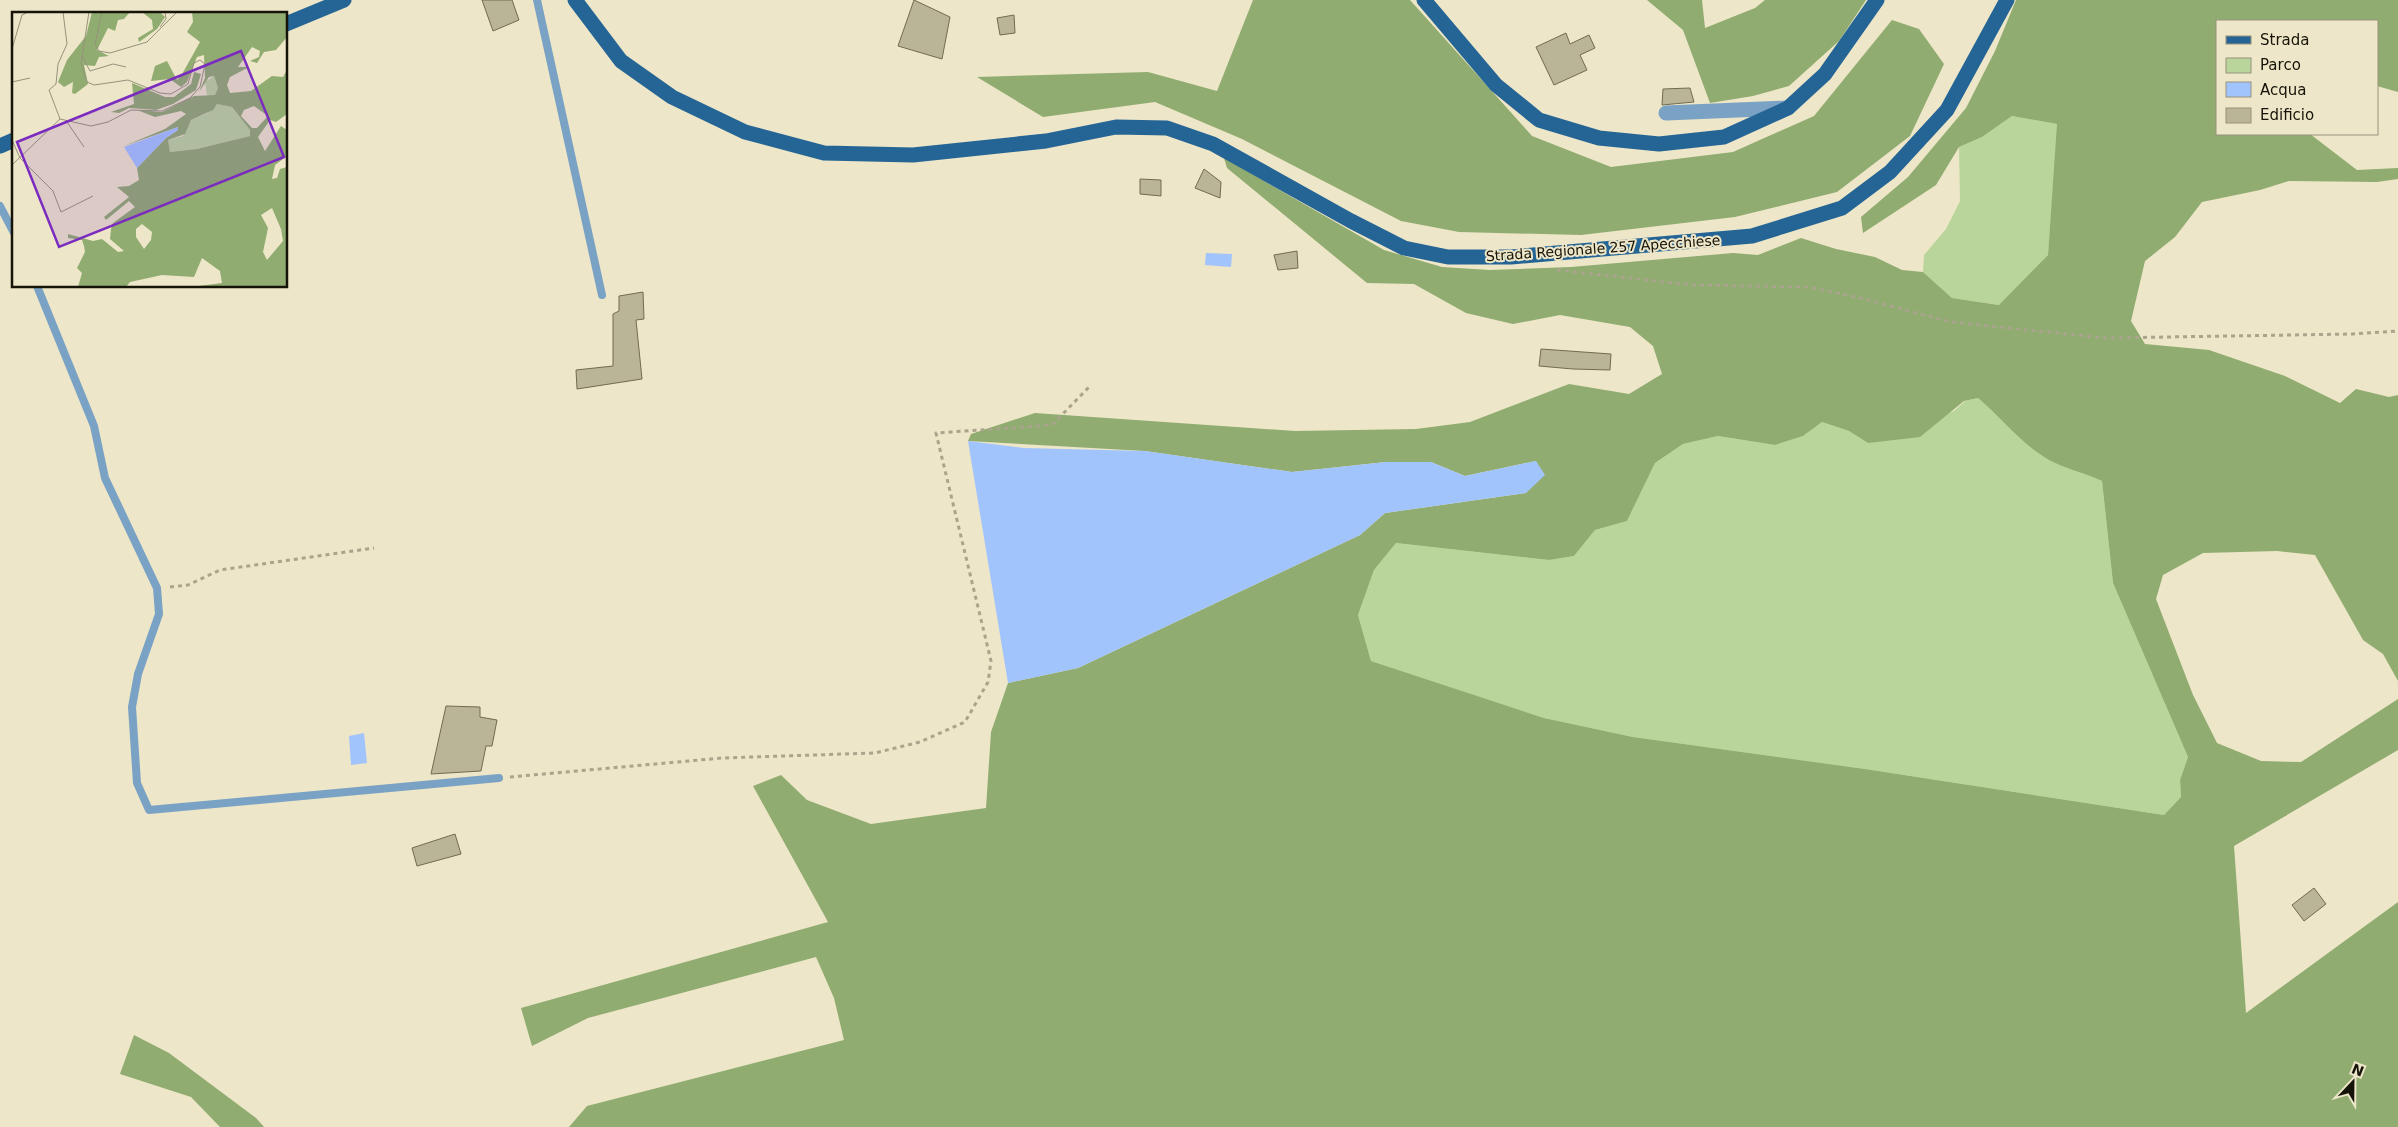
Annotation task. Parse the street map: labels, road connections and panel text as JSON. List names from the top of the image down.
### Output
{
  "streets": {
    "main road": ["Strada Regionale 257 Apecchiese"]
  },
  "legend": [
    "Strada",
    "Parco",
    "Acqua",
    "Edificio"
  ],
  "north": "top"
}
